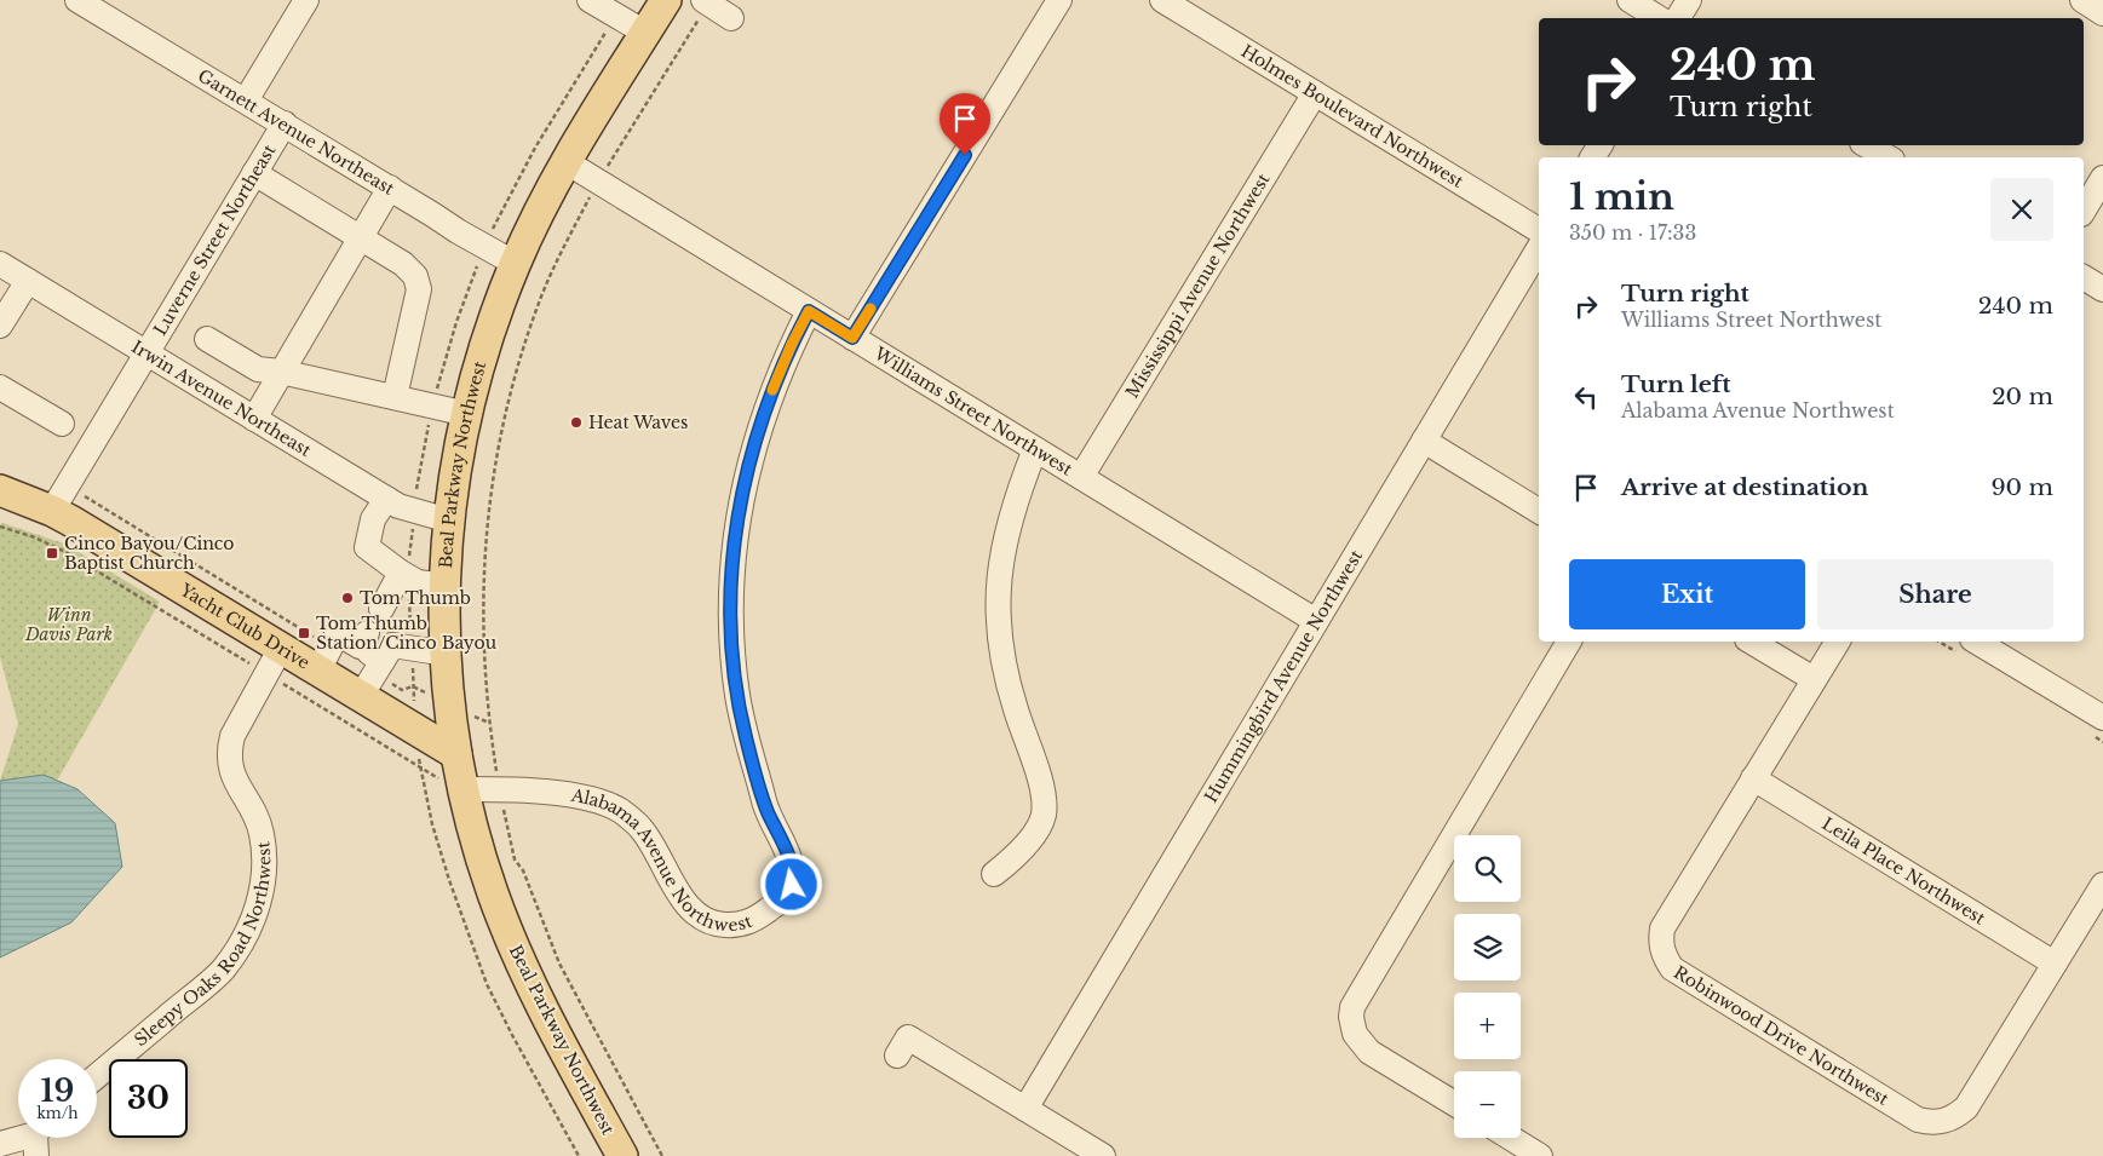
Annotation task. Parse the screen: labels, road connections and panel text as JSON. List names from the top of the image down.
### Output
{
  "streets": {
    "main road": ["Beal Parkway Northwest", "Yacht Club Drive"],
    "street": [
      "Holmes Boulevard Northwest",
      "Garnett Avenue Northeast",
      "Luverne Street Northeast",
      "Mississippi Avenue Northwest",
      "Irwin Avenue Northeast",
      "Williams Street Northwest",
      "Hummingbird Avenue Northwest",
      "Alabama Avenue Northwest",
      "Leila Place Northwest",
      "Sleepy Oaks Road Northwest",
      "Robinwood Drive Northwest"
    ]
  },
  "crossings": [
    ["Holmes Boulevard Northwest", "Mississippi Avenue Northwest"],
    ["Garnett Avenue Northeast", "Luverne Street Northeast"],
    ["Garnett Avenue Northeast", "Beal Parkway Northwest"],
    ["Luverne Street Northeast", "Irwin Avenue Northeast"],
    ["Luverne Street Northeast", "Yacht Club Drive"],
    ["Mississippi Avenue Northwest", "Williams Street Northwest"],
    ["Irwin Avenue Northeast", "Beal Parkway Northwest"],
    ["Williams Street Northwest", "Beal Parkway Northwest"],
    ["Williams Street Northwest", "Hummingbird Avenue Northwest"],
    ["Williams Street Northwest", "Alabama Avenue Northwest"],
    ["Beal Parkway Northwest", "Yacht Club Drive"],
    ["Beal Parkway Northwest", "Alabama Avenue Northwest"],
    ["Yacht Club Drive", "Sleepy Oaks Road Northwest"],
    ["Leila Place Northwest", "Robinwood Drive Northwest"]
  ],
  "parks": ["Winn Davis Park"],
  "places": {
    "other": ["Heat Waves", "Tom Thumb"],
    "transit": ["Cinco Bayou/Cinco Baptist Church", "Tom Thumb Station/Cinco Bayou"]
  },
  "page": {
    "turn": ["240 m", "Turn right"],
    "heading": ["1 min", "350 m · 17:33"],
    "list": [
      {
        "name": "Turn right",
        "note": "Williams Street Northwest",
        "value": "240 m"
      },
      {
        "name": "Turn left",
        "note": "Alabama Avenue Northwest",
        "value": "20 m"
      },
      {
        "name": "Arrive at destination",
        "value": "90 m"
      }
    ],
    "buttons": ["Exit", "Share"],
    "map_buttons": ["+", "−"],
    "speed": "19 km/h",
    "limit": "30"
  }
}
